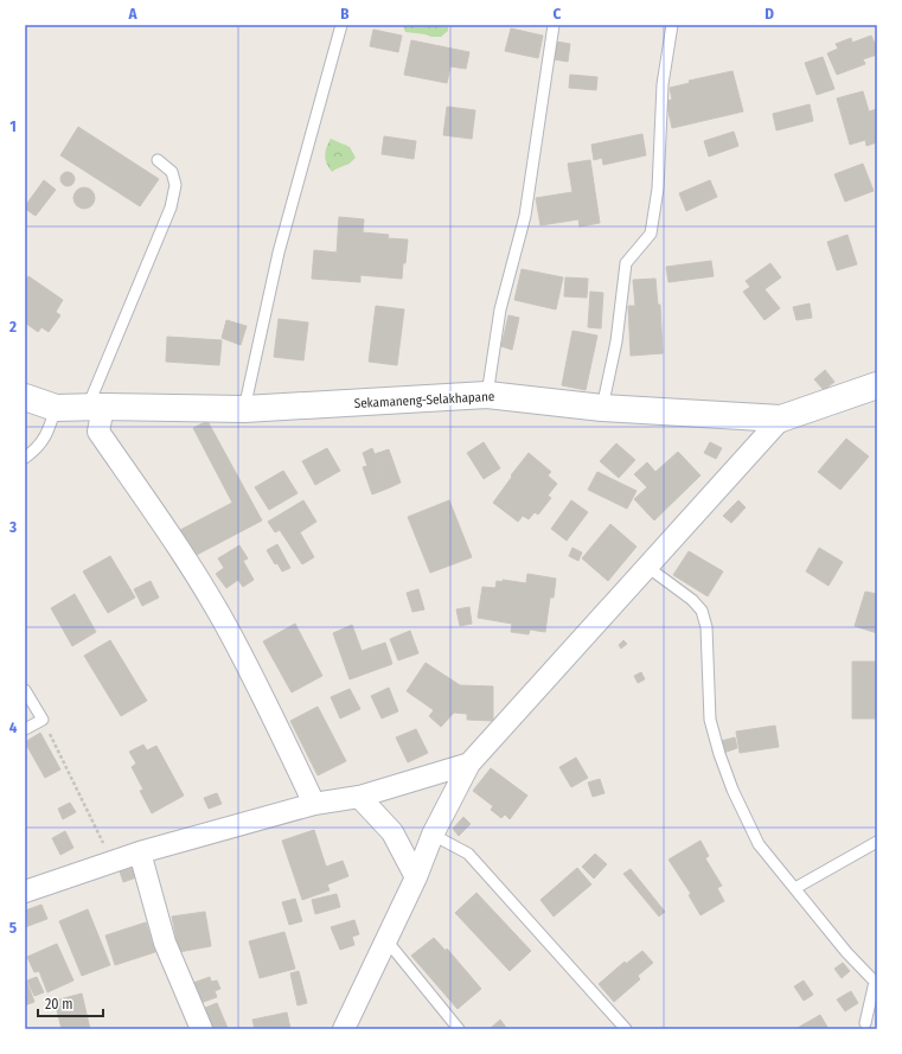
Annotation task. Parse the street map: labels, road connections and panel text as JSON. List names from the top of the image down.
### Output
{
  "streets": {
    "street": ["Sekamaneng-Selakhapane"]
  },
  "scale_bar": "20 m",
  "grid": {
    "columns": [
      "A",
      "B",
      "C",
      "D"
    ],
    "rows": [
      "1",
      "2",
      "3",
      "4",
      "5"
    ]
  }
}
